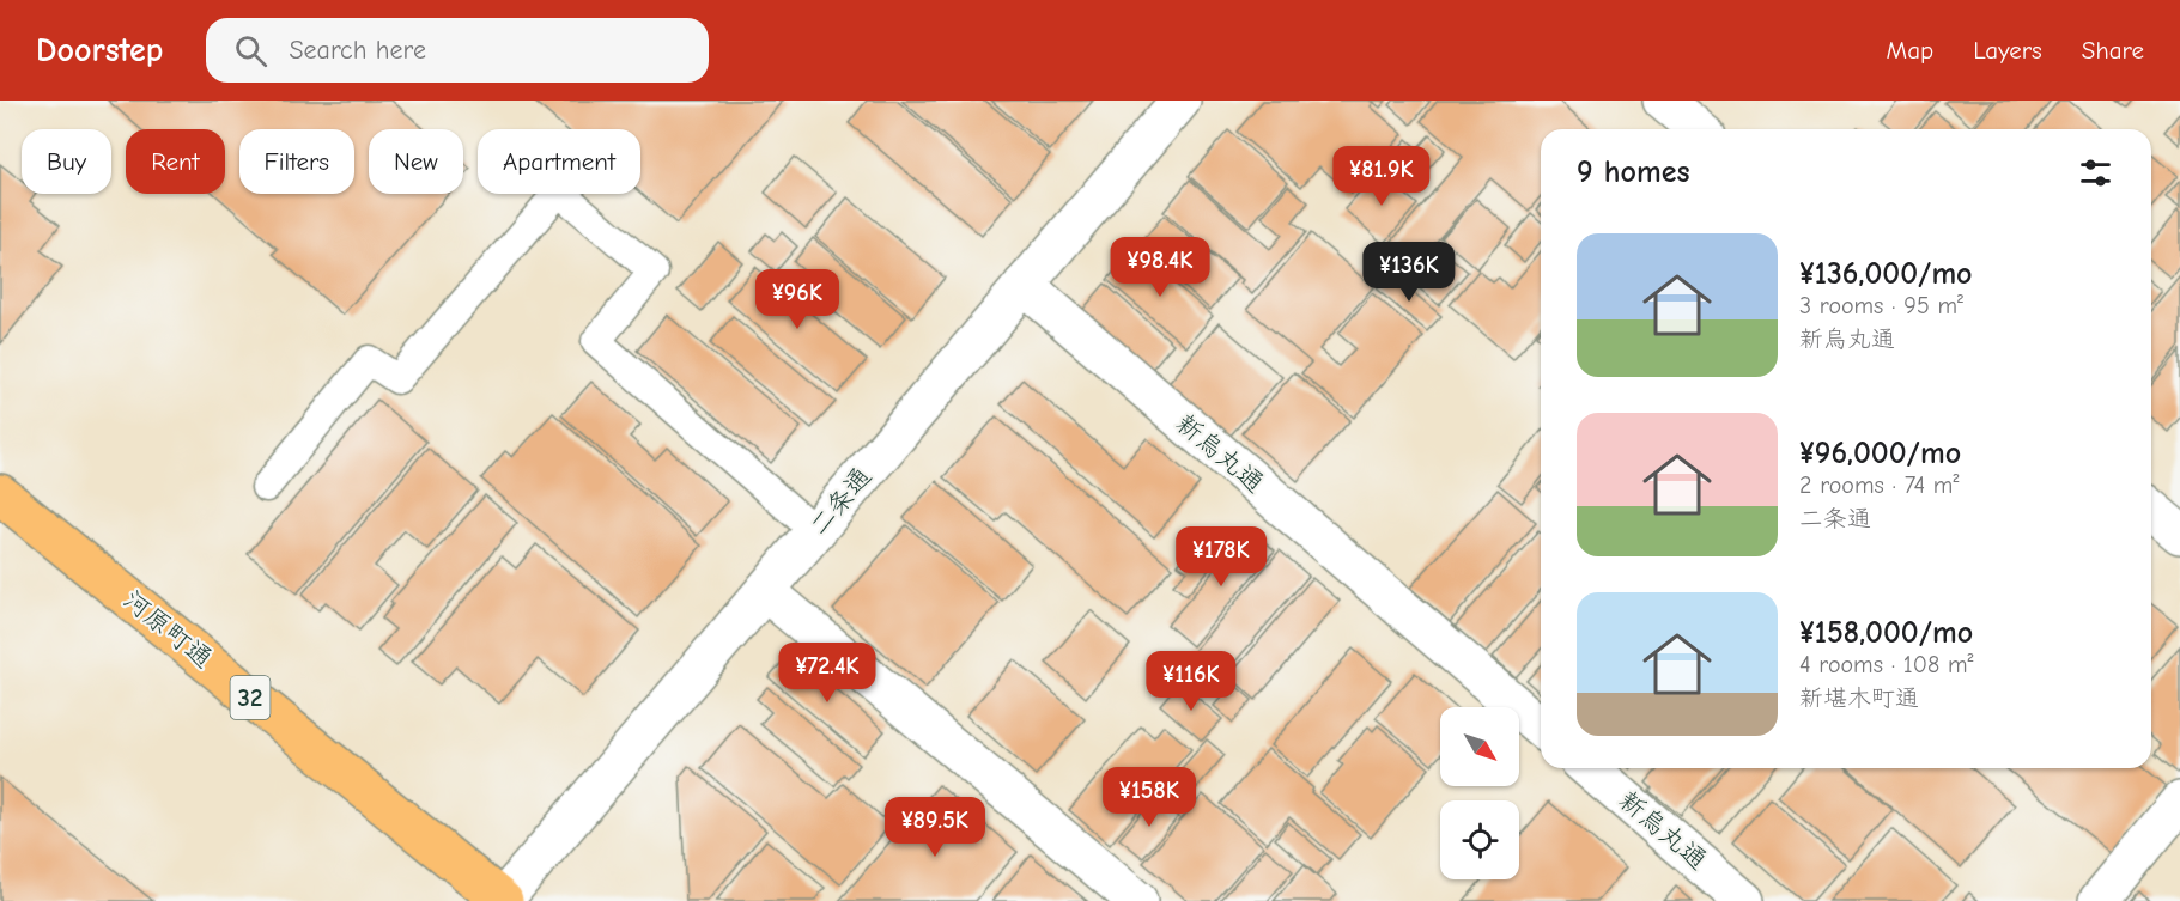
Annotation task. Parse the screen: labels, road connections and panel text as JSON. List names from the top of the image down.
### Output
{
  "streets": {
    "main road": ["河原町通", "32"],
    "street": ["新烏丸通", "二条通"]
  },
  "crossings": [
    ["新烏丸通", "二条通"],
    ["二条通", "河原町通"]
  ],
  "north": "bottom right",
  "page": {
    "header": "Doorstep",
    "search": "Search here",
    "nav": ["Map", "Layers", "Share"],
    "chip": [
      "Buy",
      "Rent",
      "Filters",
      "New",
      "Apartment"
    ],
    "heading": "9 homes",
    "price": [
      "¥81.9K",
      "¥98.4K",
      "¥136K",
      "¥96K",
      "¥178K",
      "¥72.4K",
      "¥116K",
      "¥158K",
      "¥89.5K"
    ],
    "list": [
      {
        "name": "¥136,000/mo",
        "note": "3 rooms · 95 m² · 新烏丸通"
      },
      {
        "name": "¥96,000/mo",
        "note": "2 rooms · 74 m² · 二条通"
      },
      {
        "name": "¥158,000/mo",
        "note": "4 rooms · 108 m² · 新堪木町通"
      }
    ]
  }
}
